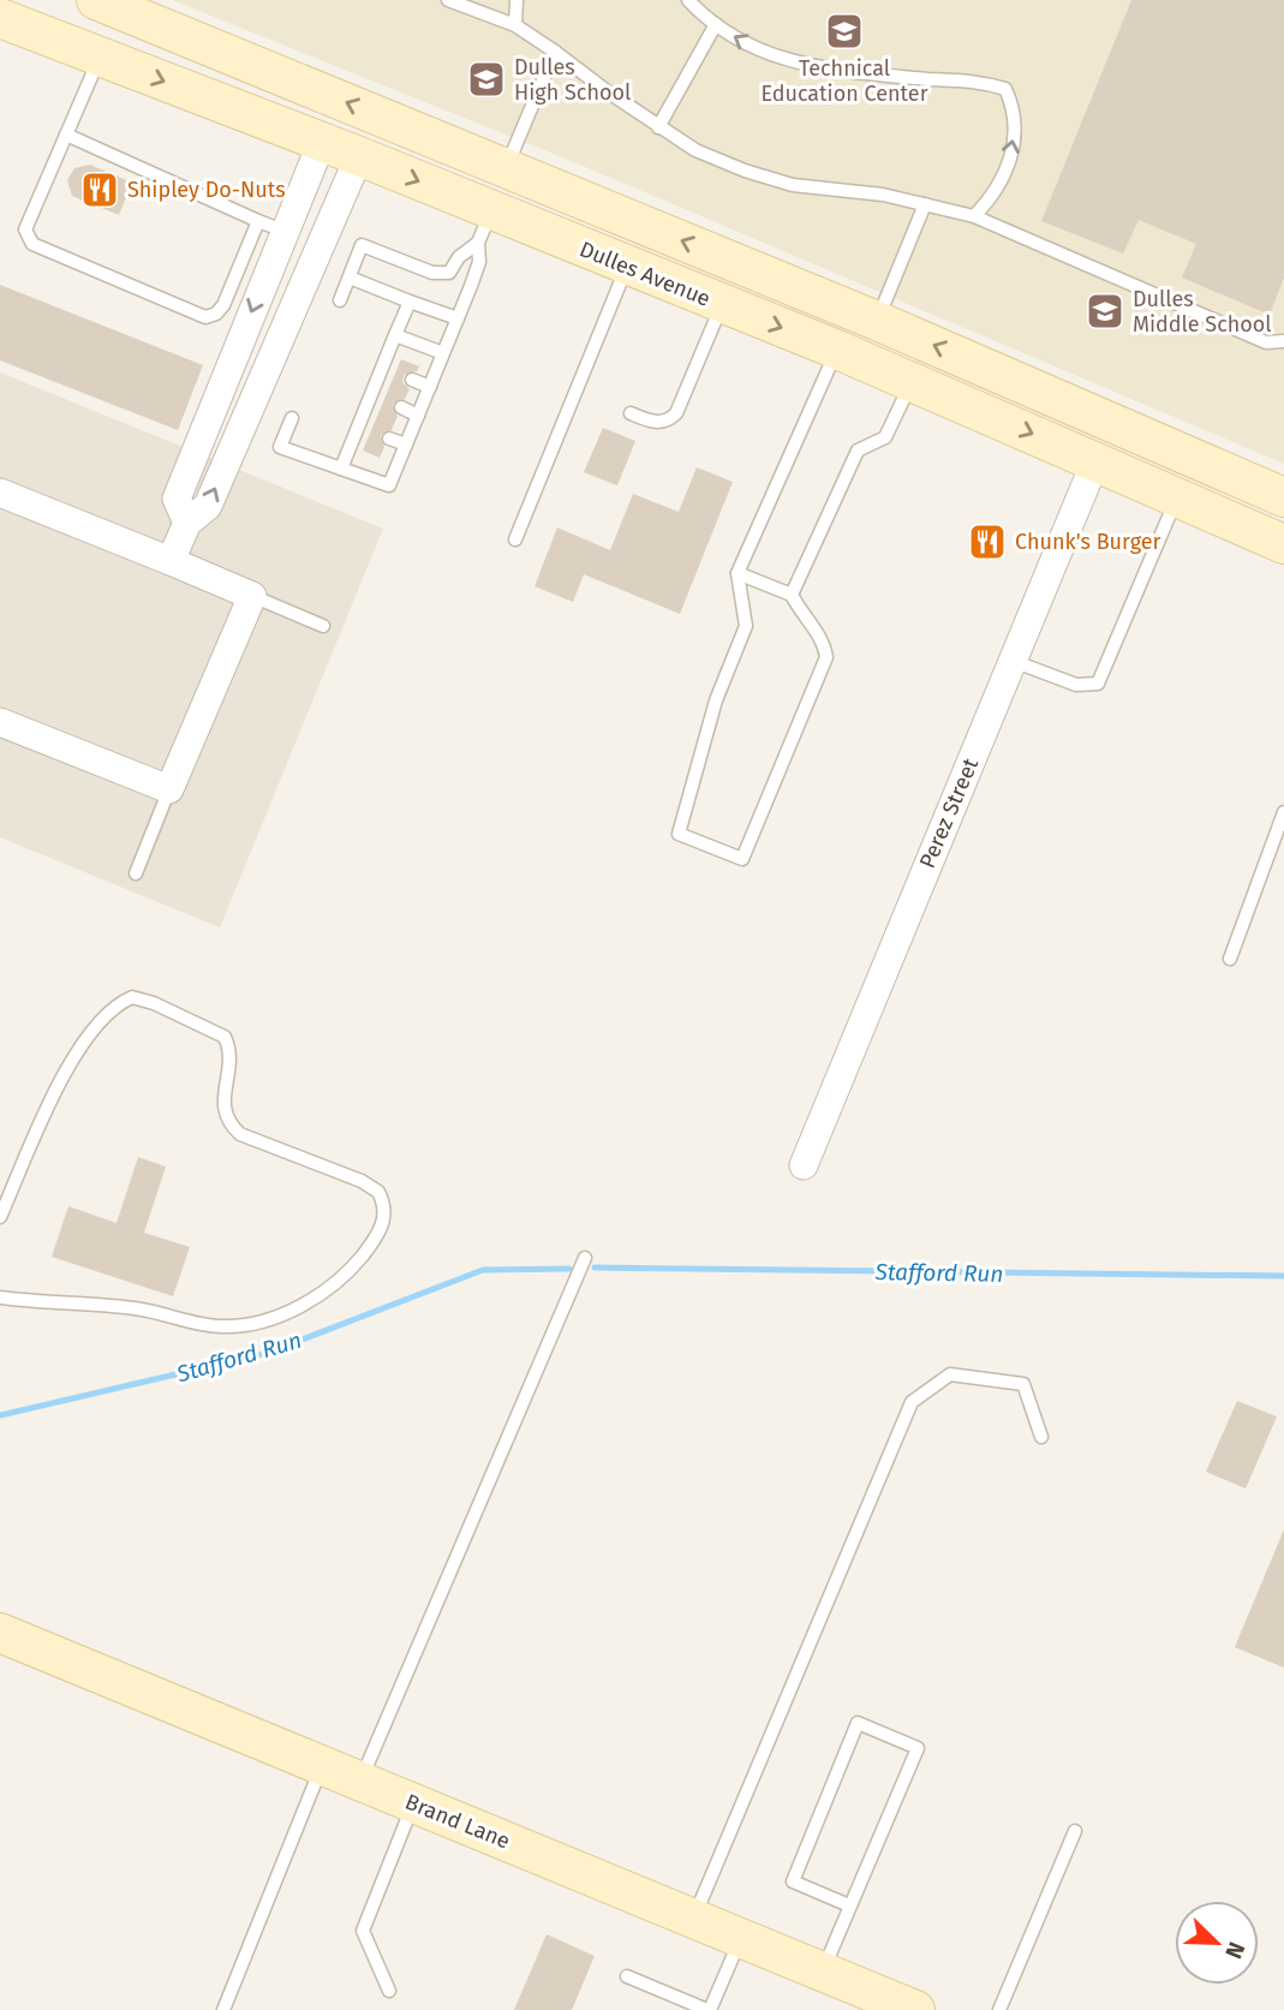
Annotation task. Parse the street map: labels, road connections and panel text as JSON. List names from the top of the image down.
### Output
{
  "streets": {
    "main road": ["Dulles Avenue", "Brand Lane"],
    "street": ["Perez Street"]
  },
  "crossings": [
    ["Dulles Avenue", "Perez Street"]
  ],
  "water": ["Stafford Run"],
  "places": {
    "school or university": ["Technical Education Center", "Dulles High School", "Dulles Middle School"],
    "restaurant": ["Shipley Do-Nuts", "Chunk's Burger"]
  },
  "north": "bottom right"
}
